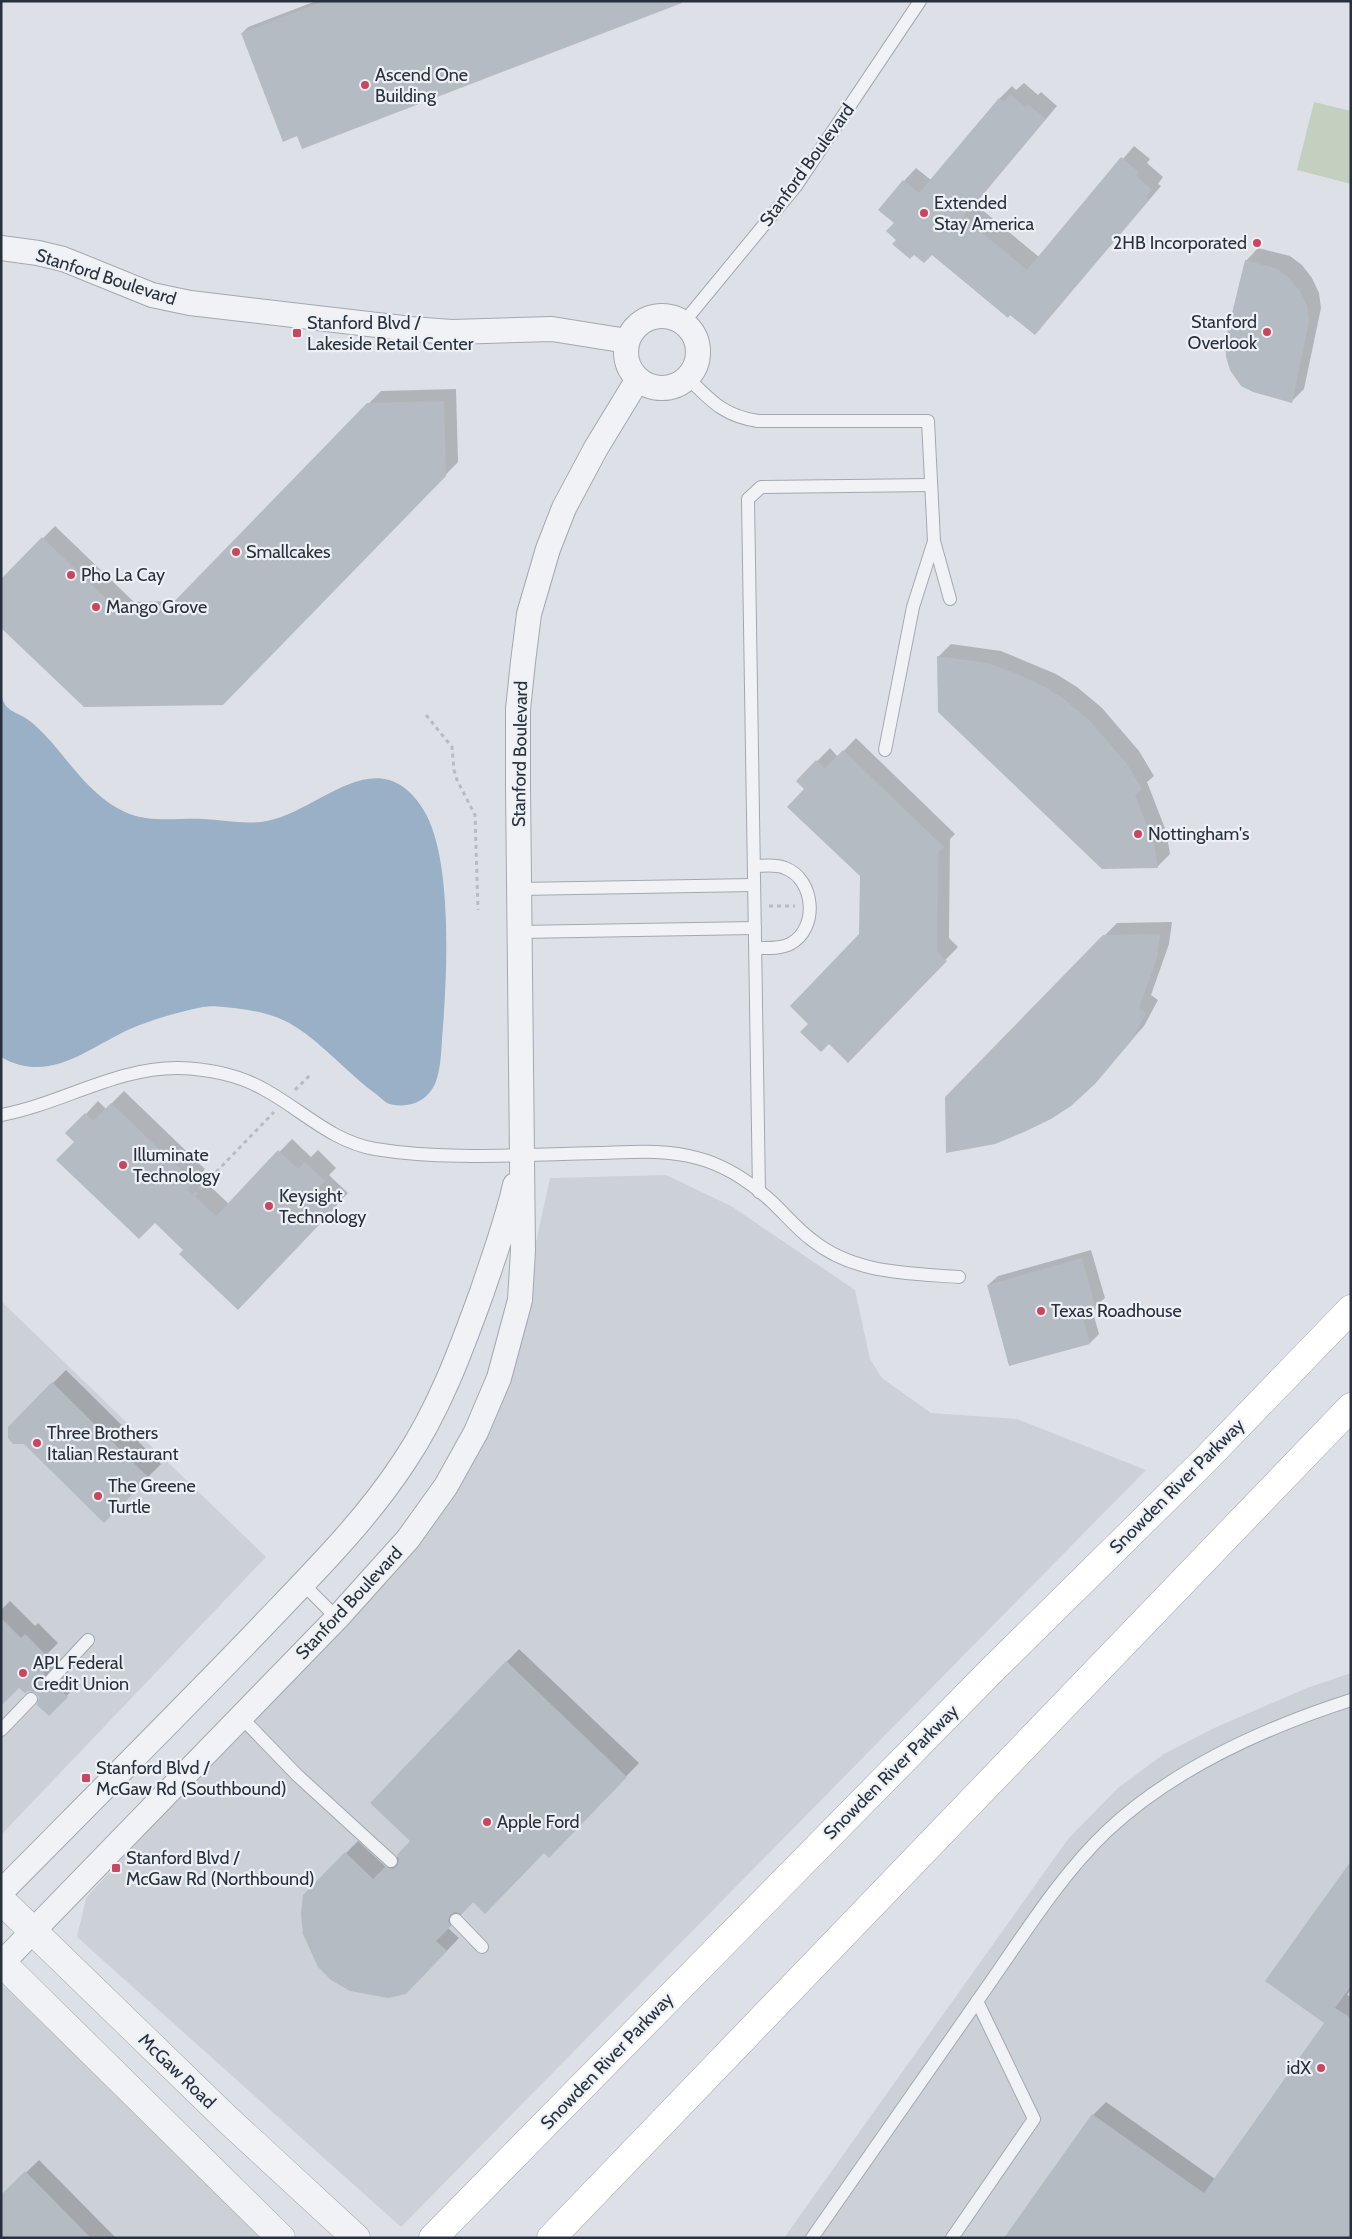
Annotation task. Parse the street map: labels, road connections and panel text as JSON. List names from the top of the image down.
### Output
{
  "streets": {
    "main road": ["Snowden River Parkway"],
    "street": ["Stanford Boulevard", "McGaw Road"]
  },
  "crossings": [
    ["Stanford Boulevard", "McGaw Road"]
  ],
  "places": {
    "other": [
      "Ascend One Building",
      "Extended Stay America",
      "2HB Incorporated",
      "Stanford Overlook",
      "Smallcakes",
      "Pho La Cay",
      "Mango Grove",
      "Nottingham's",
      "Illuminate Technology",
      "Keysight Technology",
      "Texas Roadhouse",
      "Three Brothers Italian Restaurant",
      "The Greene Turtle",
      "APL Federal Credit Union",
      "Apple Ford",
      "idX"
    ],
    "transit": ["Stanford Blvd / Lakeside Retail Center", "Stanford Blvd / McGaw Rd (Southbound)", "Stanford Blvd / McGaw Rd (Northbound)"]
  }
}
